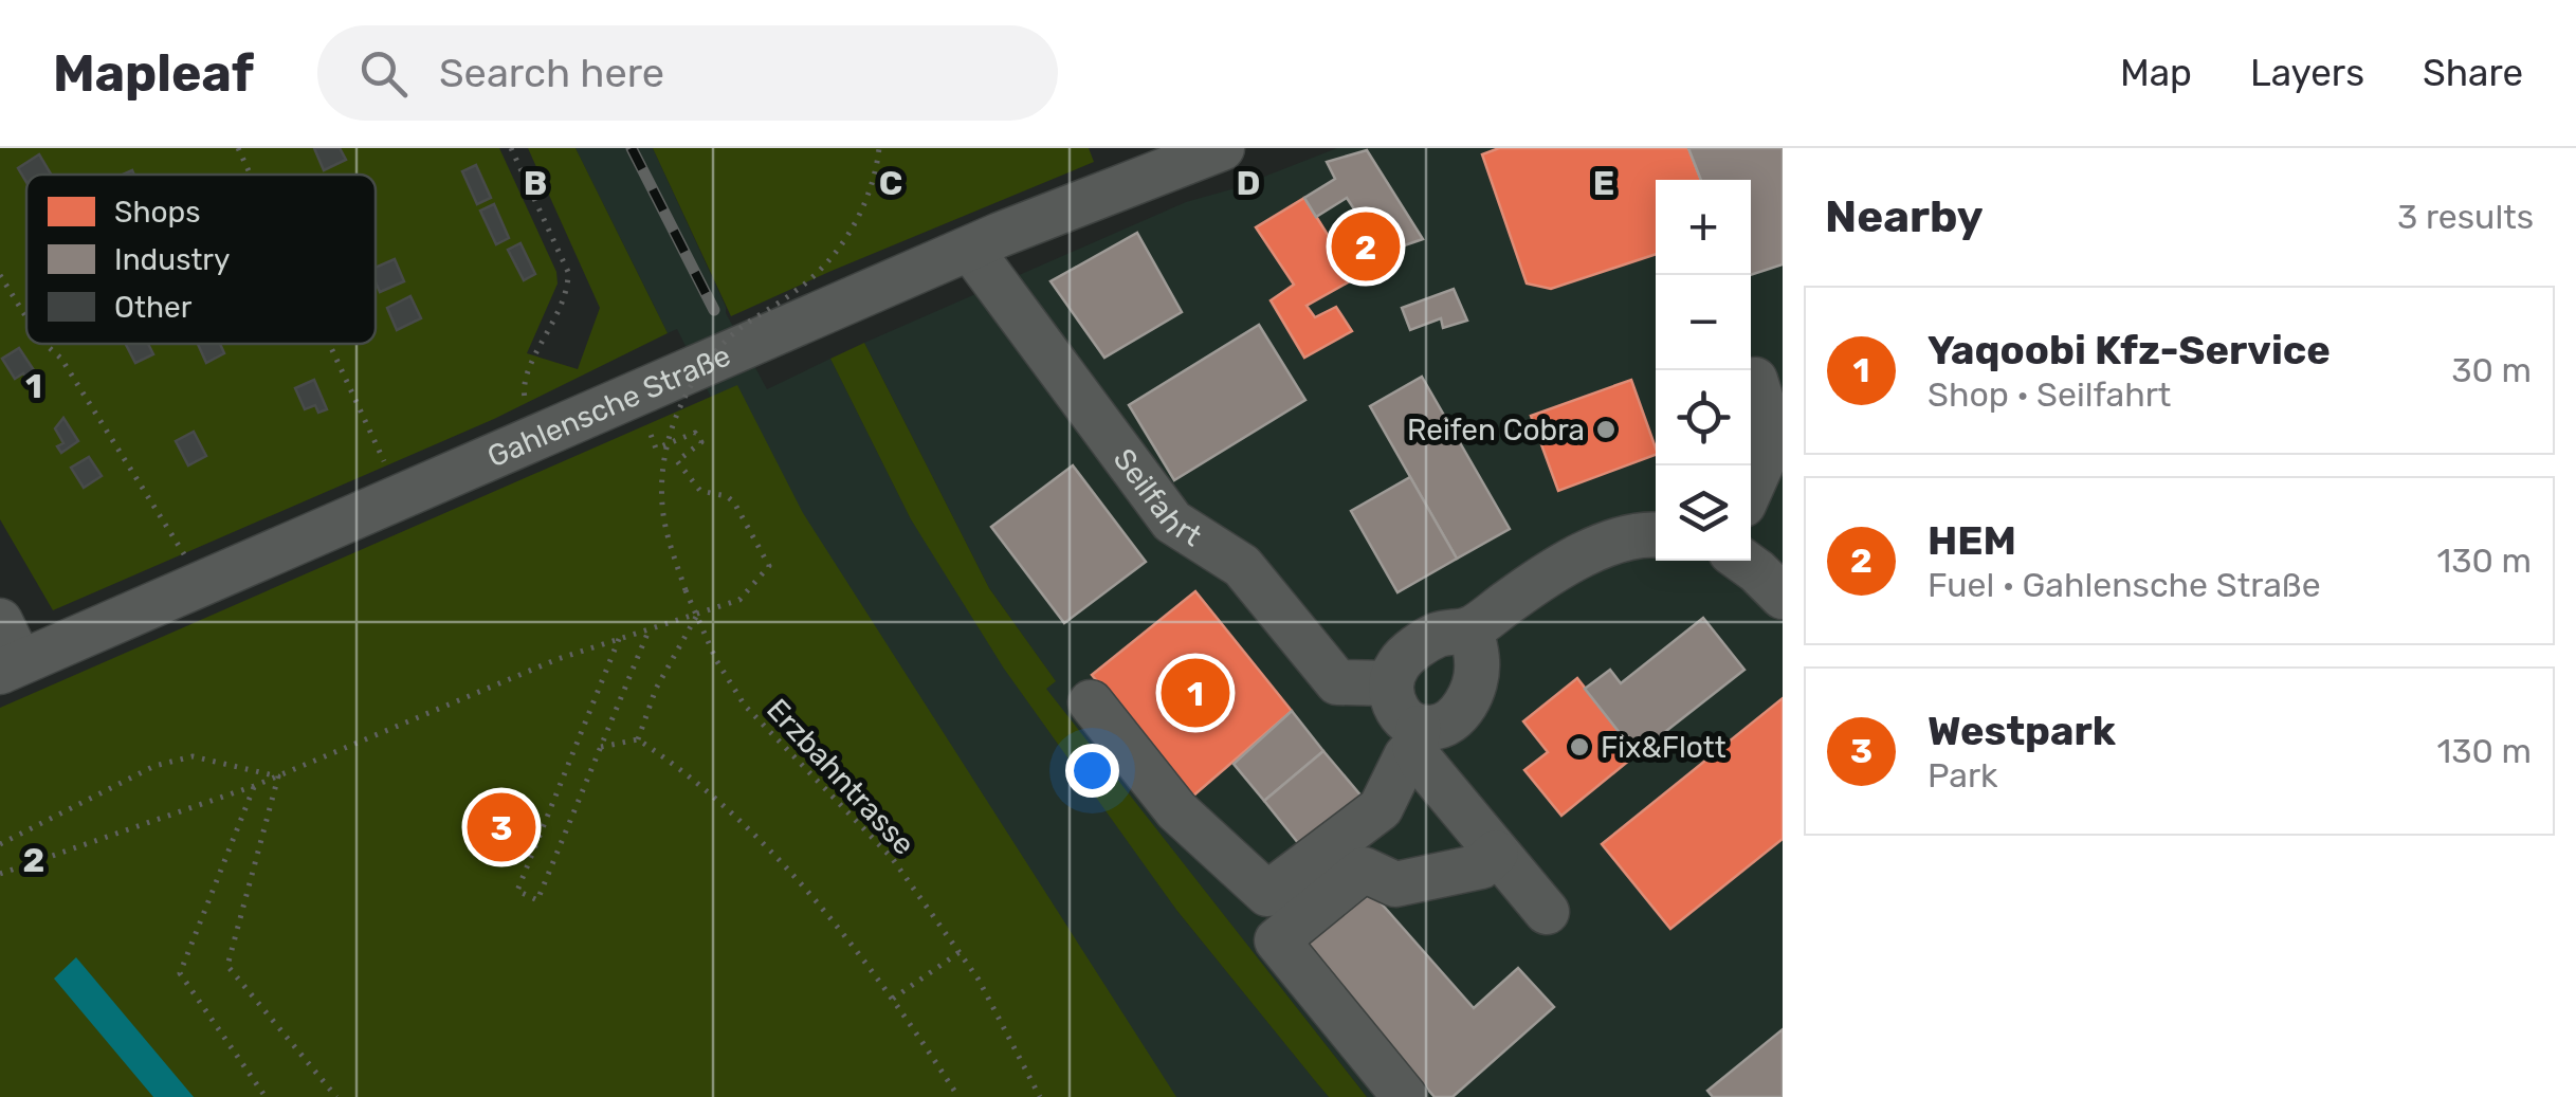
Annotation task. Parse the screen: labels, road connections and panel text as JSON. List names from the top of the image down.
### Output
{
  "streets": {
    "street": ["Gahlensche Straße", "Seilfahrt"],
    "path": ["Erzbahntrasse"]
  },
  "crossings": [
    ["Gahlensche Straße", "Seilfahrt"]
  ],
  "places": ["Reifen Cobra", "Fix&Flott"],
  "legend": ["Shops", "Industry", "Other"],
  "page": {
    "header": "Mapleaf",
    "search": "Search here",
    "nav": ["Map", "Layers", "Share"],
    "heading": ["Nearby", "3 results"],
    "map_buttons": ["+", "−"],
    "pins": ["2", "1", "3"],
    "list": [
      {
        "mark": "1",
        "name": "Yaqoobi Kfz-Service",
        "note": "Shop · Seilfahrt",
        "value": "30 m"
      },
      {
        "mark": "2",
        "name": "HEM",
        "note": "Fuel · Gahlensche Straße",
        "value": "130 m"
      },
      {
        "mark": "3",
        "name": "Westpark",
        "note": "Park",
        "value": "130 m"
      }
    ]
  },
  "grid": {
    "columns": [
      "B",
      "C",
      "D",
      "E"
    ],
    "rows": ["1", "2"]
  }
}
